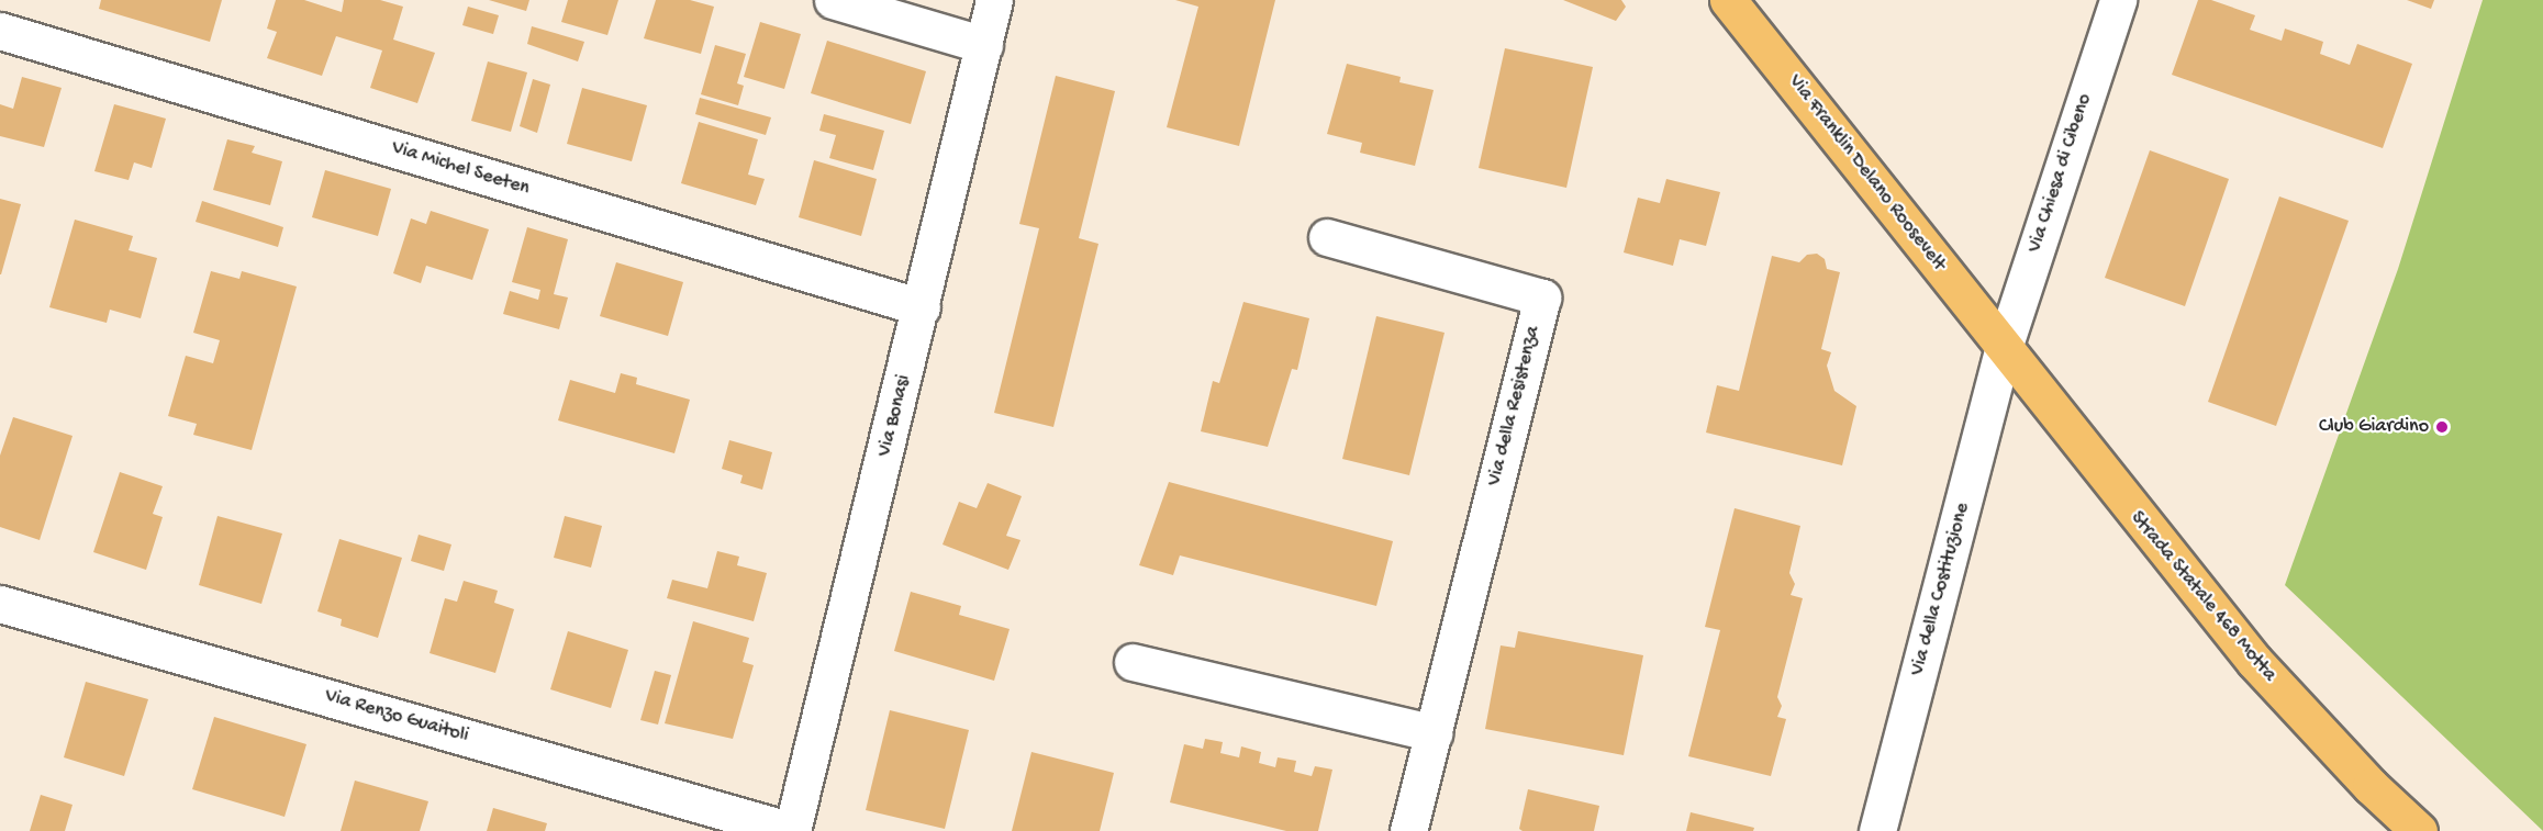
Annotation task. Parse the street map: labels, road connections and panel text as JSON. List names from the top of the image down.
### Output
{
  "streets": {
    "main road": ["Via Franklin Delano Roosevelt", "Strada Statale 468 Motta"],
    "street": [
      "Via Michel Seeten",
      "Via Chiesa di Cibeno",
      "Via della Resistenza",
      "Via Bonasi",
      "Via della Costituzione",
      "Via Renzo Guaitoli"
    ]
  },
  "crossings": [
    ["Via Michel Seeten", "Via Bonasi"],
    ["Via Franklin Delano Roosevelt", "Via Chiesa di Cibeno"],
    ["Via Franklin Delano Roosevelt", "Via della Costituzione"],
    ["Via Franklin Delano Roosevelt", "Strada Statale 468 Motta"],
    ["Via Chiesa di Cibeno", "Via della Costituzione"],
    ["Via Chiesa di Cibeno", "Strada Statale 468 Motta"],
    ["Via Bonasi", "Via Renzo Guaitoli"],
    ["Via della Costituzione", "Strada Statale 468 Motta"]
  ],
  "places": ["Club Giardino"]
}
